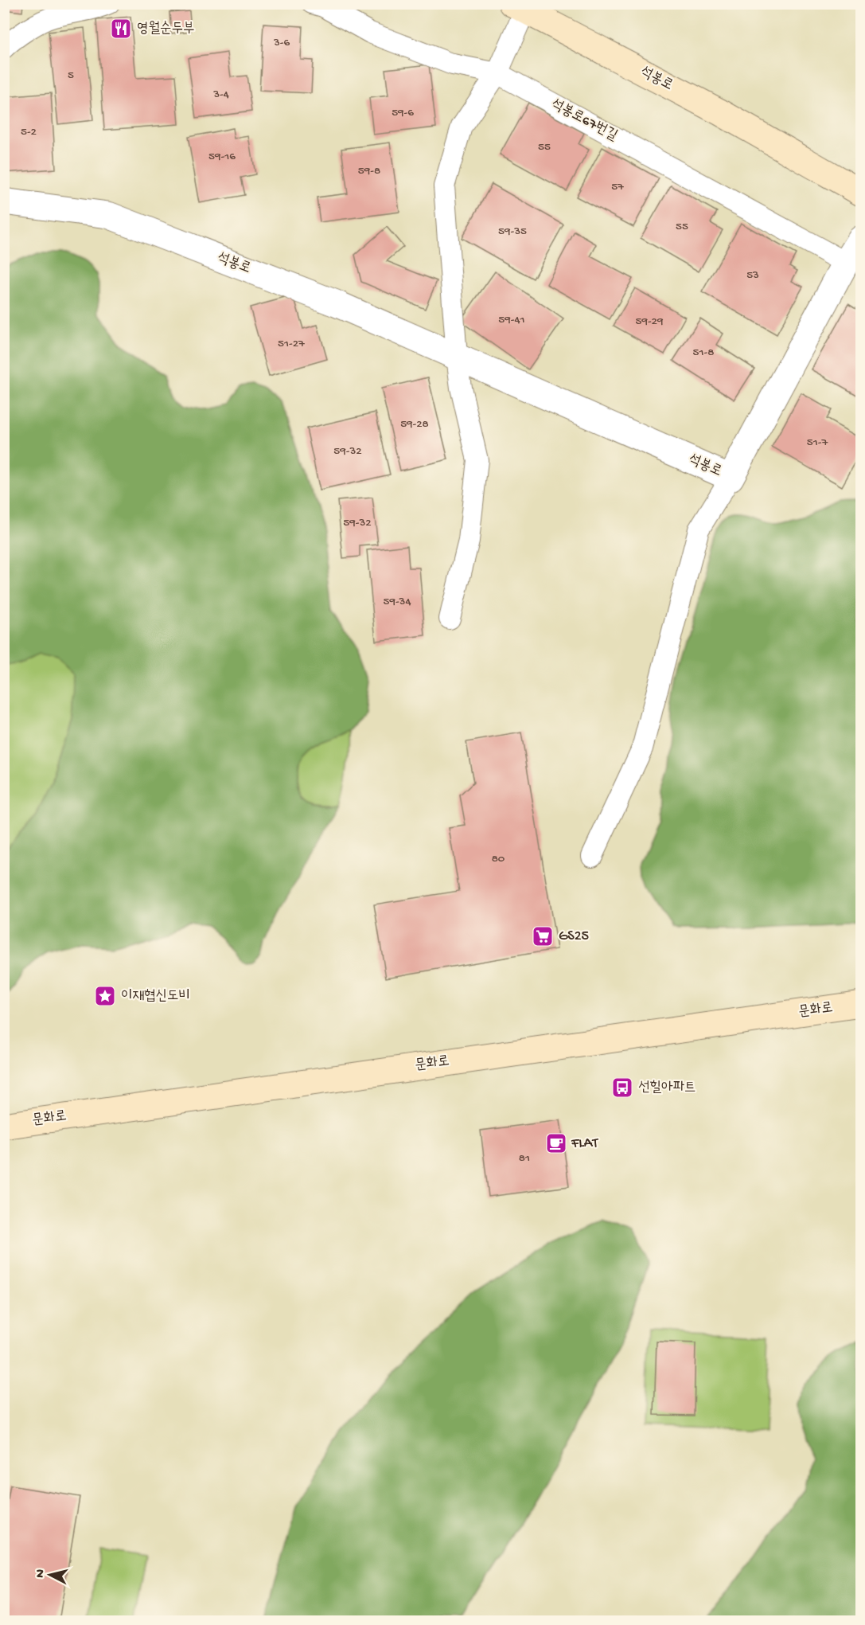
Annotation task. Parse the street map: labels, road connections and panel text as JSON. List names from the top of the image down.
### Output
{
  "streets": {
    "main road": ["석봉로", "문화로"],
    "lane": ["석봉로67번길"]
  },
  "crossings": [
    ["석봉로", "석봉로67번길"]
  ],
  "places": {
    "restaurant": ["영월순두부"],
    "supermarket": ["GS25"],
    "place": ["이재협신도비"],
    "bus stop": ["선힐아파트"],
    "cafe": ["FLAT"]
  },
  "house_numbers": [
    "3-6",
    "5",
    "3-4",
    "59-6",
    "5-2",
    "55",
    "59-16",
    "59-8",
    "57",
    "55",
    "59-35",
    "53",
    "59-41",
    "59-29",
    "51-27",
    "51-8",
    "59-28",
    "51-7",
    "59-32",
    "59-32",
    "59-34",
    "80",
    "81"
  ],
  "north": "left"
}
